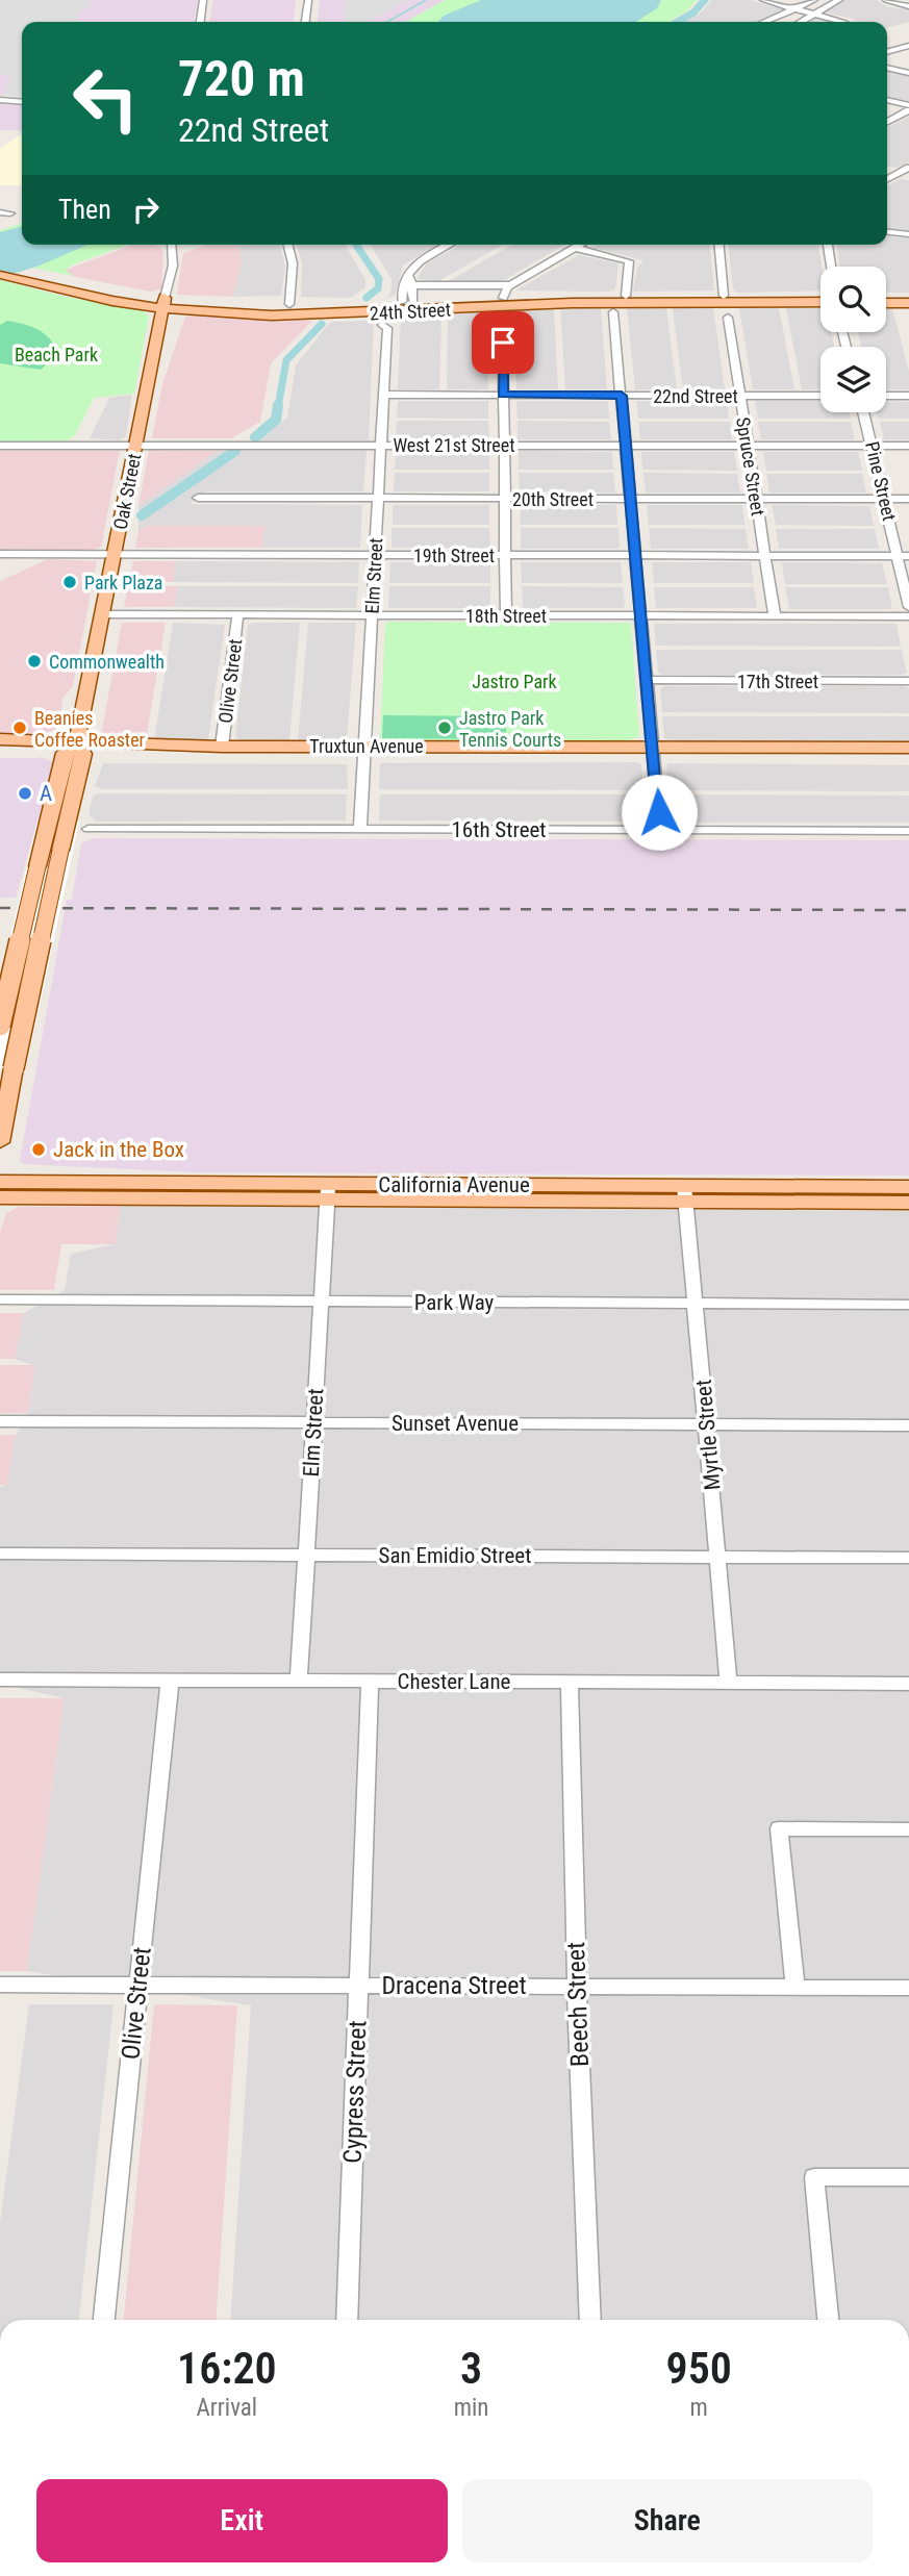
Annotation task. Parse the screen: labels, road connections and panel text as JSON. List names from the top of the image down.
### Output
{
  "streets": {
    "main road": [
      "24th Street",
      "Oak Street",
      "Truxtun Avenue",
      "California Avenue"
    ],
    "street": [
      "22nd Street",
      "West 21st Street",
      "Spruce Street",
      "Pine Street",
      "20th Street",
      "19th Street",
      "Elm Street",
      "18th Street",
      "Olive Street",
      "17th Street",
      "16th Street",
      "Park Way",
      "Sunset Avenue",
      "Myrtle Street",
      "San Emidio Street",
      "Chester Lane",
      "Dracena Street",
      "Beech Street",
      "Cypress Street"
    ]
  },
  "crossings": [
    ["24th Street", "Oak Street"],
    ["22nd Street", "Spruce Street"],
    ["22nd Street", "Elm Street"],
    ["West 21st Street", "Spruce Street"],
    ["West 21st Street", "Pine Street"],
    ["West 21st Street", "Oak Street"],
    ["West 21st Street", "Elm Street"],
    ["Spruce Street", "20th Street"],
    ["Spruce Street", "19th Street"],
    ["Spruce Street", "18th Street"],
    ["Pine Street", "20th Street"],
    ["Pine Street", "19th Street"],
    ["Oak Street", "19th Street"],
    ["Oak Street", "18th Street"],
    ["Oak Street", "Truxtun Avenue"],
    ["20th Street", "Elm Street"],
    ["19th Street", "Elm Street"],
    ["Elm Street", "18th Street"],
    ["Elm Street", "Truxtun Avenue"],
    ["Elm Street", "16th Street"],
    ["Elm Street", "California Avenue"],
    ["Elm Street", "Park Way"],
    ["Elm Street", "Sunset Avenue"],
    ["Elm Street", "San Emidio Street"],
    ["Elm Street", "Chester Lane"],
    ["18th Street", "Olive Street"],
    ["Olive Street", "Truxtun Avenue"],
    ["Olive Street", "Chester Lane"],
    ["Olive Street", "Dracena Street"],
    ["California Avenue", "Myrtle Street"],
    ["Park Way", "Myrtle Street"],
    ["Sunset Avenue", "Myrtle Street"],
    ["Myrtle Street", "San Emidio Street"],
    ["Myrtle Street", "Chester Lane"],
    ["Chester Lane", "Beech Street"],
    ["Chester Lane", "Cypress Street"],
    ["Dracena Street", "Beech Street"],
    ["Dracena Street", "Cypress Street"]
  ],
  "parks": ["Beach Park", "Jastro Park"],
  "places": [
    "Park Plaza",
    "Commonwealth",
    "Beanies Coffee Roaster",
    "Jastro Park Tennis Courts",
    "A",
    "Jack in the Box"
  ],
  "page": {
    "turn": ["720 m", "22nd Street"],
    "then": "Then",
    "eta": [
      "16:20",
      "Arrival",
      "3",
      "min",
      "950",
      "m"
    ],
    "buttons": ["Exit", "Share"]
  }
}
